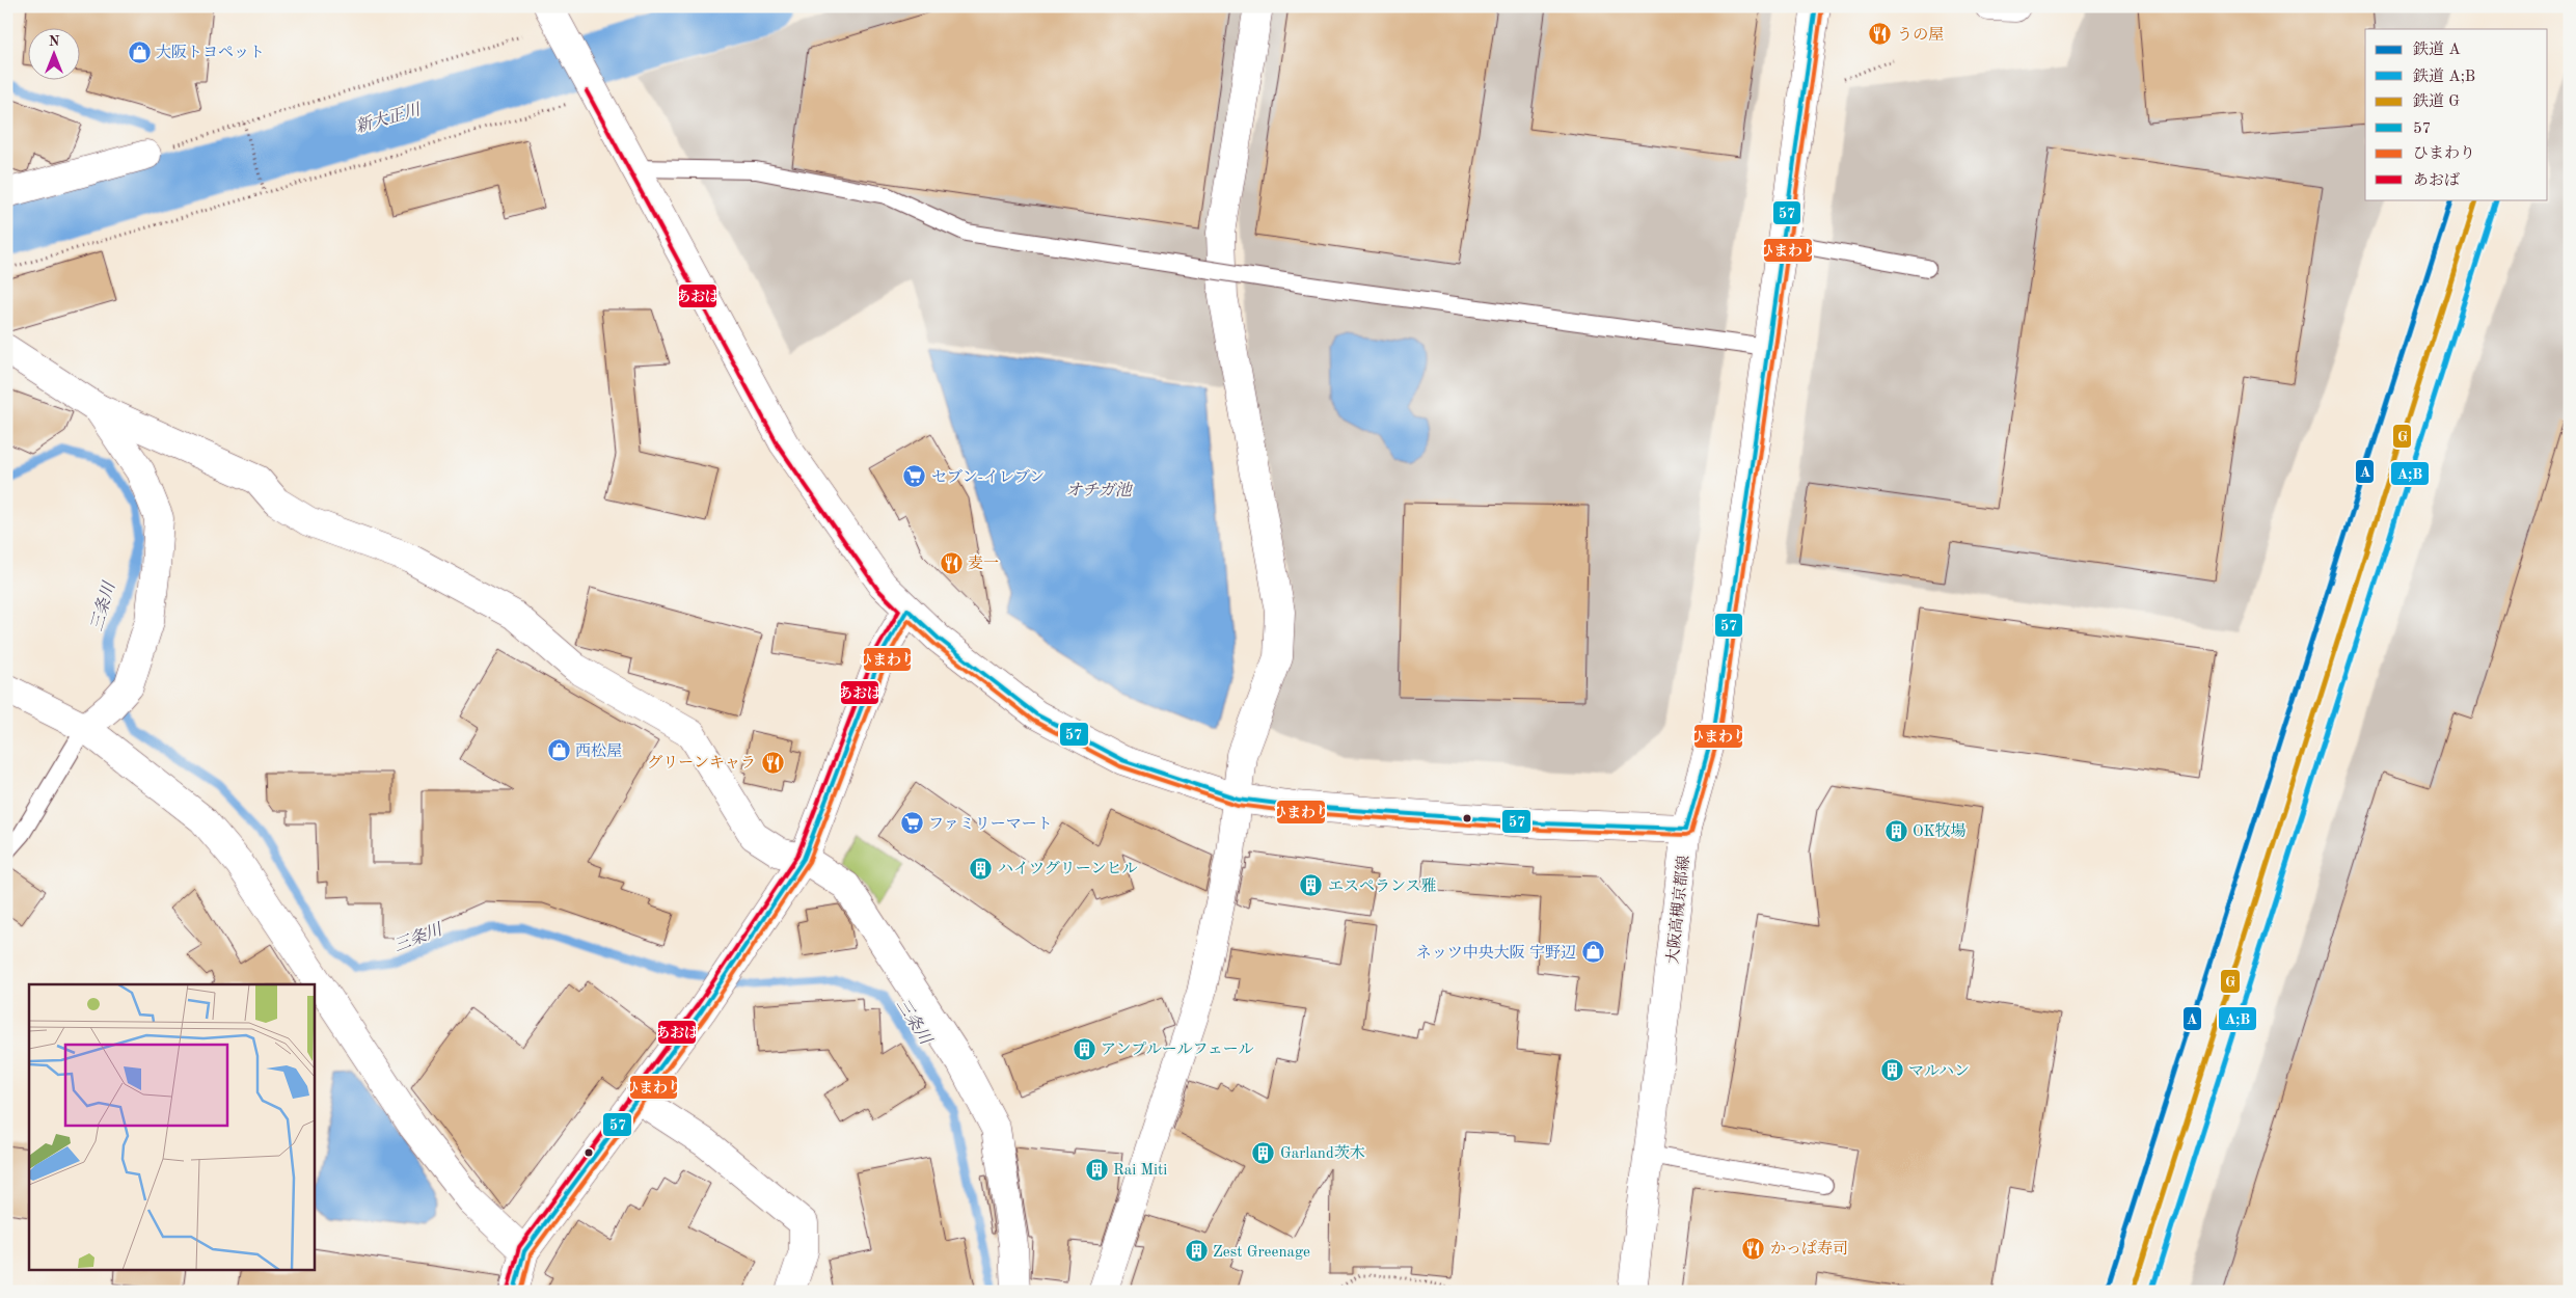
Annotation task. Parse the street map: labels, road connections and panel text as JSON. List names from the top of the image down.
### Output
{
  "streets": {
    "street": ["大阪高槻京都線"]
  },
  "water": ["新大正川", "オチガ池", "三条川"],
  "places": {
    "restaurant": [
      "うの屋",
      "麦一",
      "グリーンキャラ",
      "かっぱ寿司"
    ],
    "shop": ["大阪トヨペット", "西松屋", "ネッツ中央大阪 宇野辺"],
    "supermarket": ["セブン-イレブン", "ファミリーマート"],
    "building": [
      "OK牧場",
      "ハイツグリーンヒル",
      "エスペランス雅",
      "アンプルールフェール",
      "マルハン",
      "Garland茨木",
      "Rai Miti",
      "Zest Greenage"
    ]
  },
  "lines": [
    "transit line 57",
    "transit line ひまわり",
    "transit line あおば",
    "rail line A",
    "rail line A;B",
    "rail line G"
  ],
  "legend": [
    "鉄道 A",
    "鉄道 A;B",
    "鉄道 G",
    "57",
    "ひまわり",
    "あおば"
  ],
  "north": "top"
}
